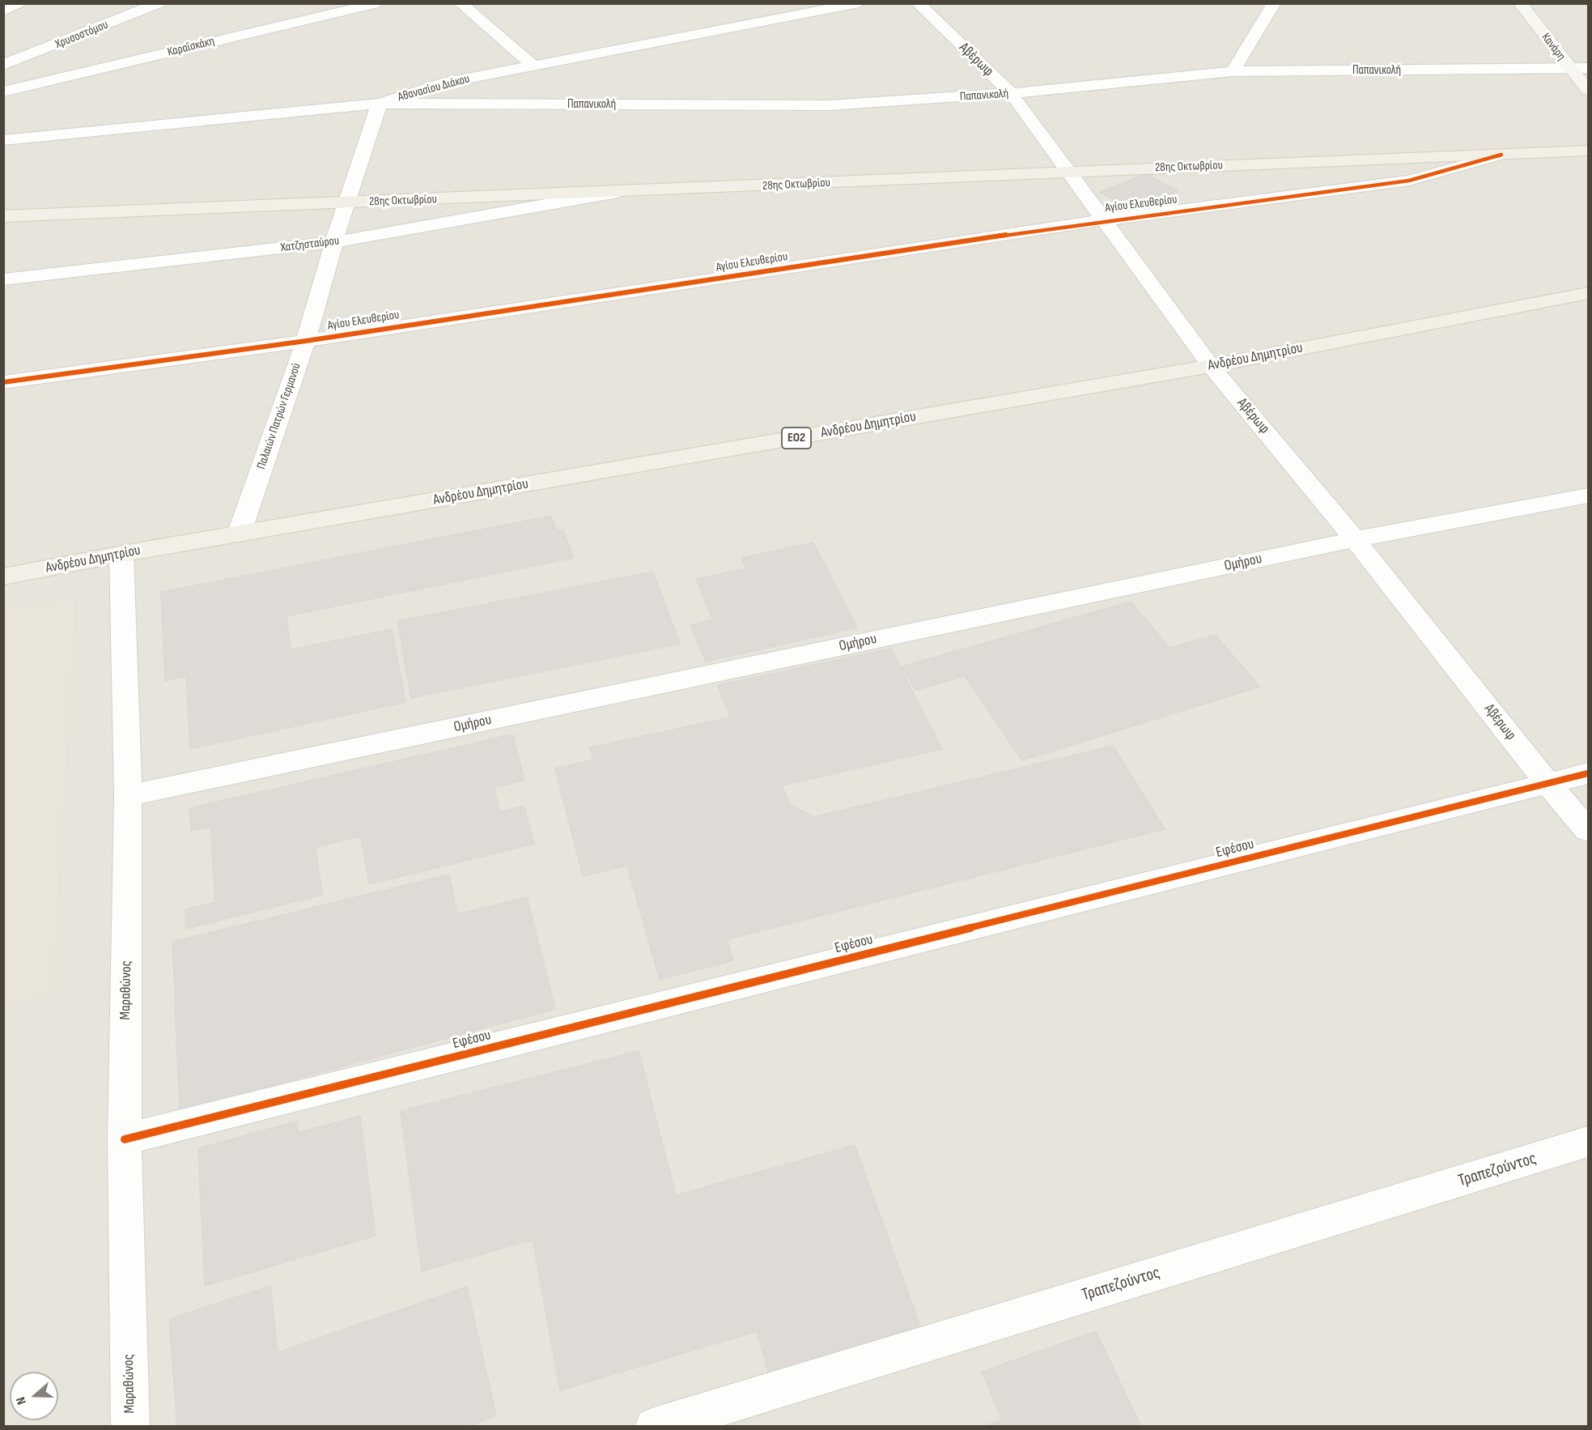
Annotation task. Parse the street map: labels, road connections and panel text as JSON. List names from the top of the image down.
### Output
{
  "streets": {
    "main road": ["28ης Οκτωβρίου", "Ανδρέου Δημητρίου", "ΕΟ2"],
    "street": [
      "Χρυσοστόμου",
      "Καραϊσκάκη",
      "Κανάρη",
      "Αβέρωφ",
      "Παπανικολή",
      "Αθανασίου Διάκου",
      "Αγίου Ελευθερίου",
      "Χατζησταύρου",
      "Παλαιών Πατρών Γερμανού",
      "Ομήρου",
      "Εφέσου",
      "Μαραθώνος",
      "Τραπεζούντος"
    ]
  },
  "crossings": [
    ["Κανάρη", "Παπανικολή"],
    ["Αβέρωφ", "Παπανικολή"],
    ["Αβέρωφ", "28ης Οκτωβρίου"],
    ["Αβέρωφ", "Αγίου Ελευθερίου"],
    ["Αβέρωφ", "Ανδρέου Δημητρίου"],
    ["Αβέρωφ", "Ομήρου"],
    ["Αβέρωφ", "Εφέσου"],
    ["Παπανικολή", "Αθανασίου Διάκου"],
    ["Παπανικολή", "Παλαιών Πατρών Γερμανού"],
    ["Αθανασίου Διάκου", "Παλαιών Πατρών Γερμανού"],
    ["28ης Οκτωβρίου", "Αγίου Ελευθερίου"],
    ["28ης Οκτωβρίου", "Χατζησταύρου"],
    ["28ης Οκτωβρίου", "Παλαιών Πατρών Γερμανού"],
    ["Αγίου Ελευθερίου", "Παλαιών Πατρών Γερμανού"],
    ["Χατζησταύρου", "Παλαιών Πατρών Γερμανού"],
    ["Ανδρέου Δημητρίου", "Παλαιών Πατρών Γερμανού"],
    ["Ανδρέου Δημητρίου", "Μαραθώνος"],
    ["Ομήρου", "Μαραθώνος"],
    ["Εφέσου", "Μαραθώνος"]
  ],
  "north": "left"
}
